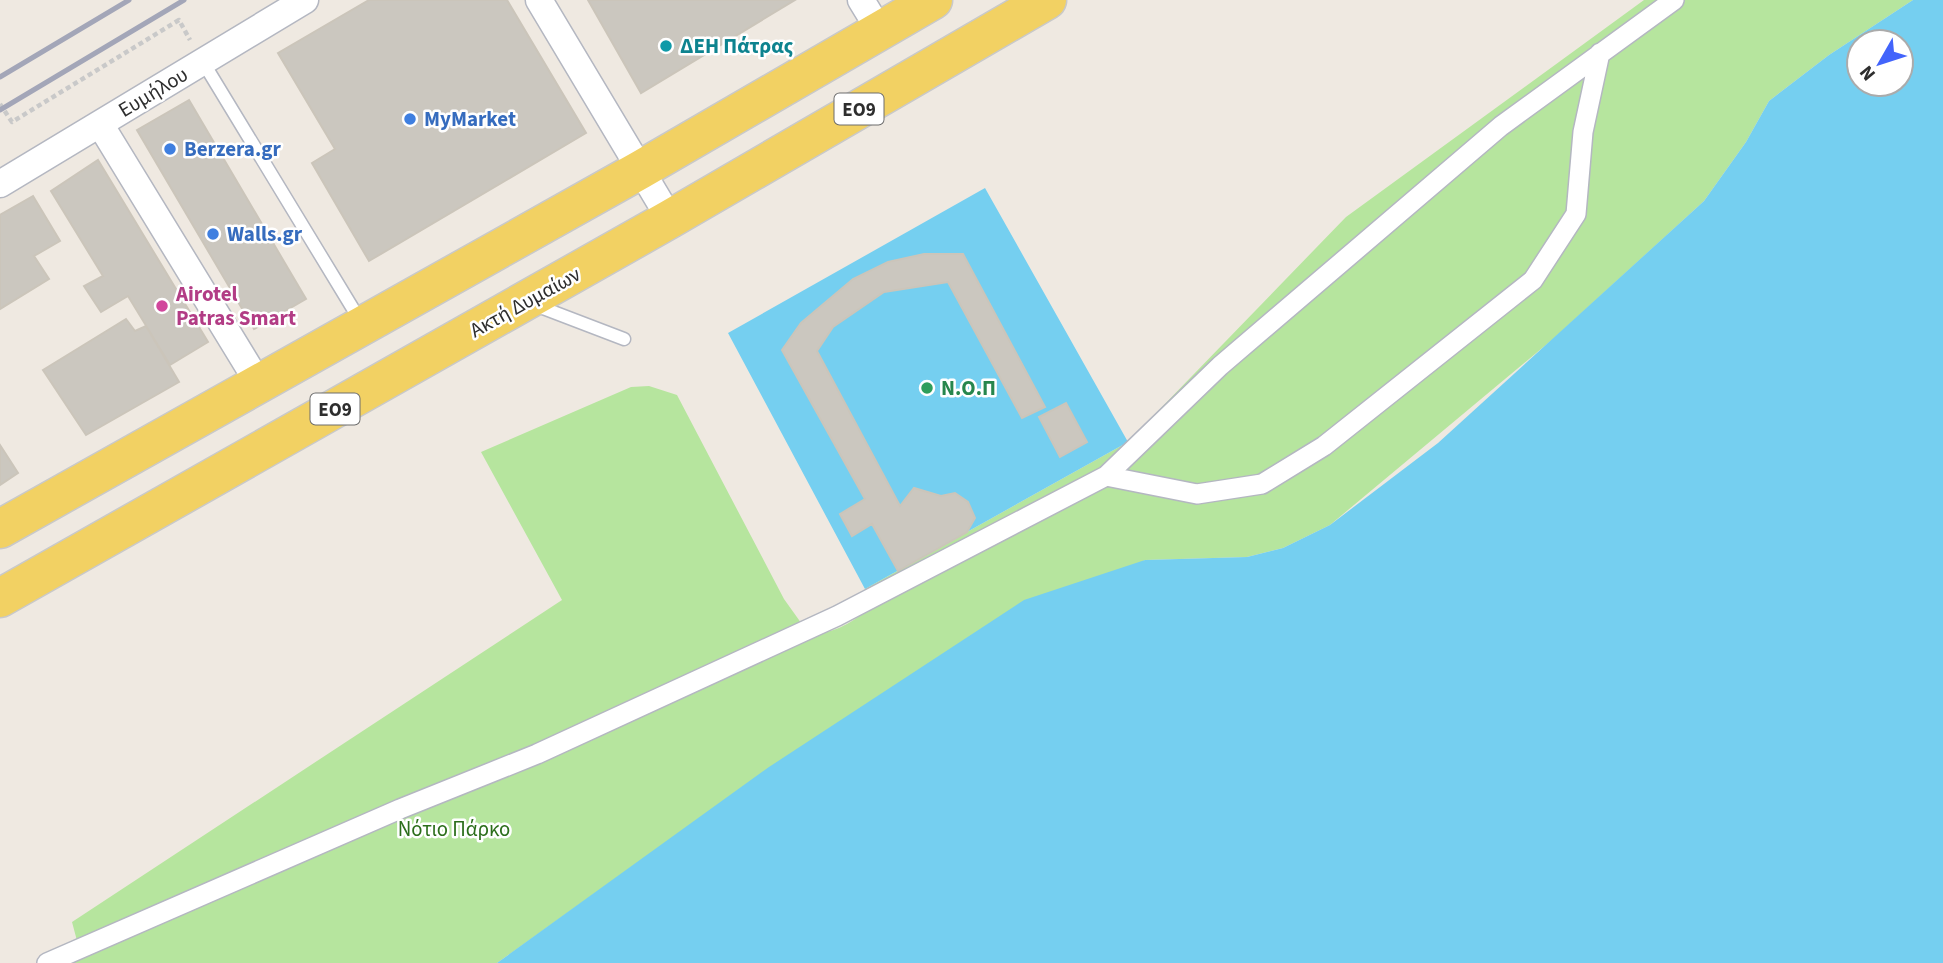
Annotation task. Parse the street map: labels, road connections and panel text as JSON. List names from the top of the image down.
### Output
{
  "streets": {
    "main road": ["ΕΟ9", "Ακτή Δυμαίων"],
    "street": ["Ευμήλου"]
  },
  "parks": ["Νότιο Πάρκο"],
  "places": [
    "ΔΕΗ Πάτρας",
    "MyMarket",
    "Berzera.gr",
    "Walls.gr",
    "Airotel Patras Smart",
    "Ν.Ο.Π"
  ],
  "north": "bottom left"
}
